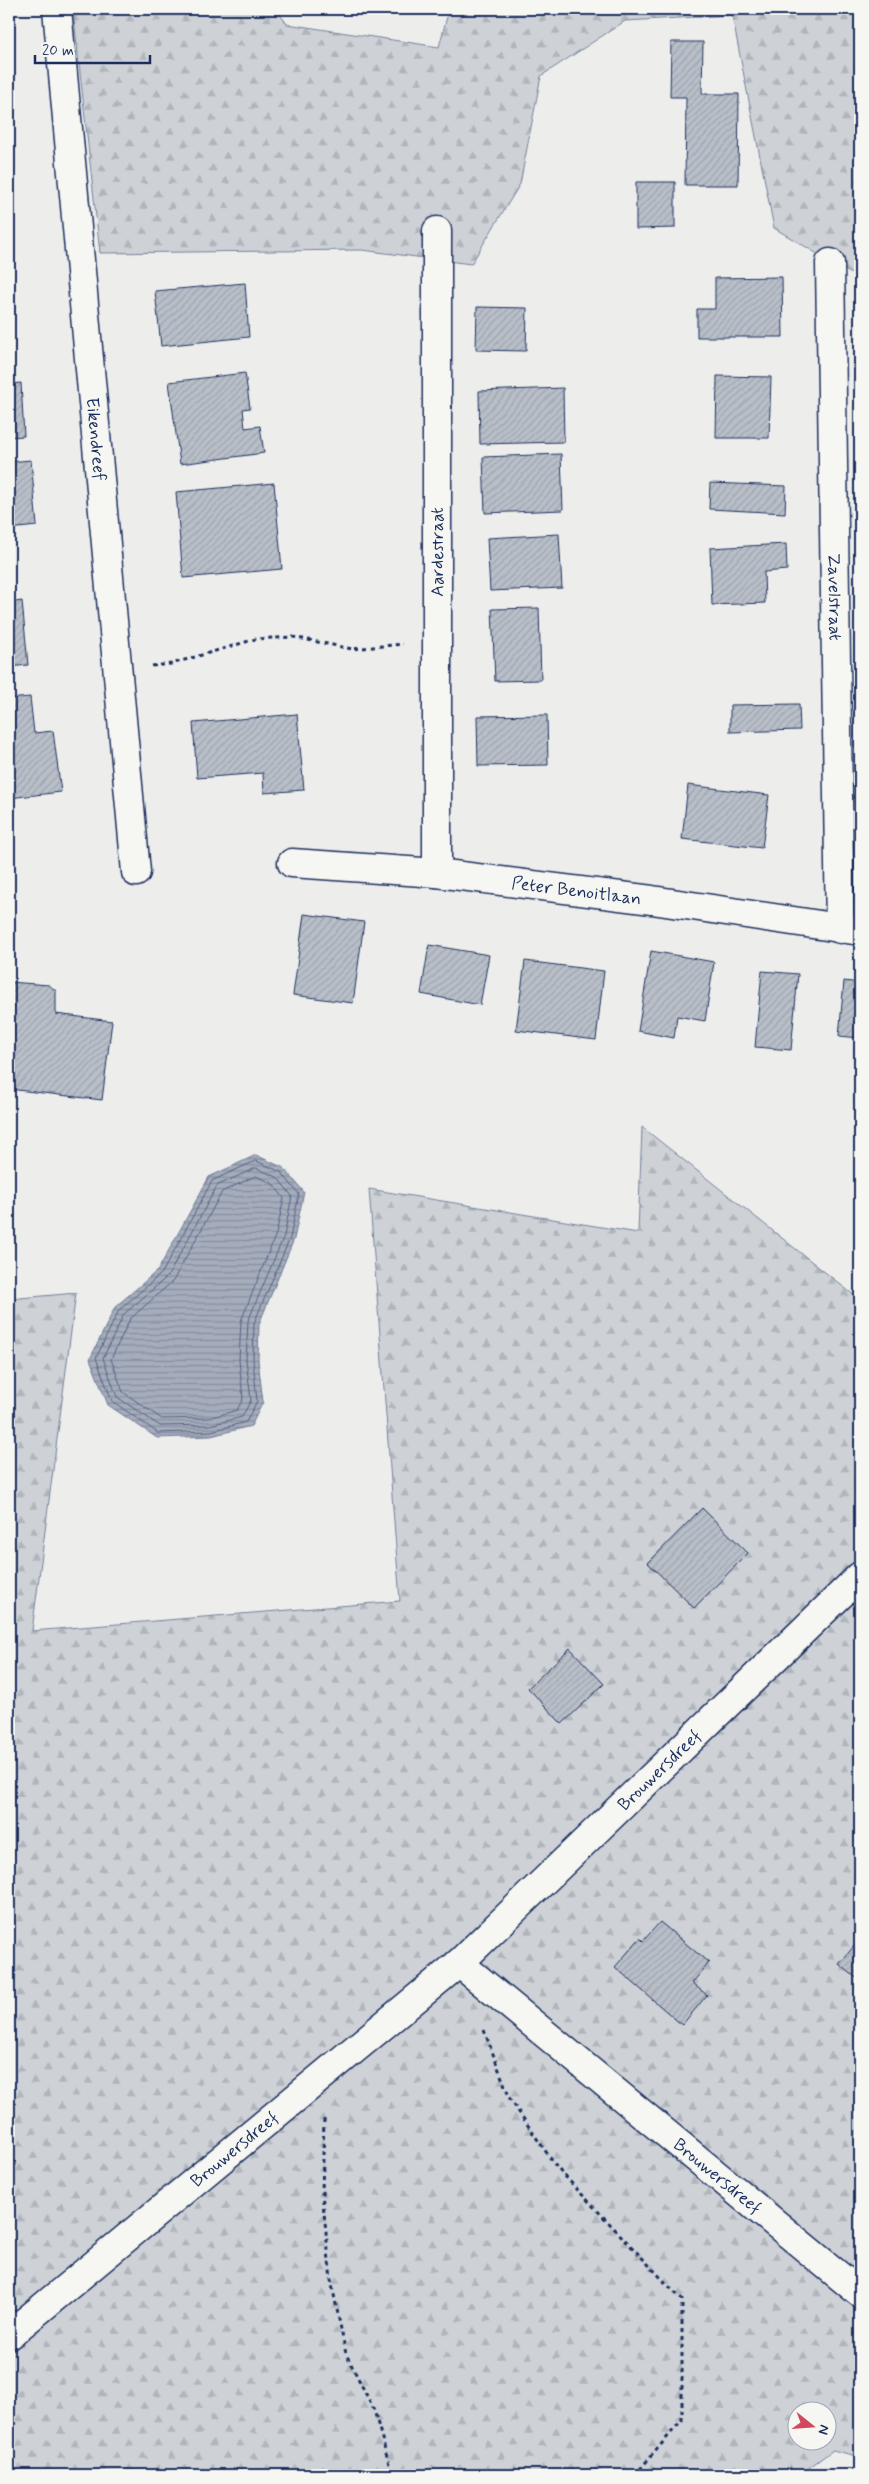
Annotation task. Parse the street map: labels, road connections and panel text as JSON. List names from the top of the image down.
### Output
{
  "streets": {
    "street": [
      "Eikendreef",
      "Aardestraat",
      "Zavelstraat",
      "Peter Benoitlaan",
      "Brouwersdreef"
    ]
  },
  "crossings": [
    ["Aardestraat", "Peter Benoitlaan"],
    ["Zavelstraat", "Peter Benoitlaan"]
  ],
  "scale_bar": "20 m",
  "north": "right"
}
